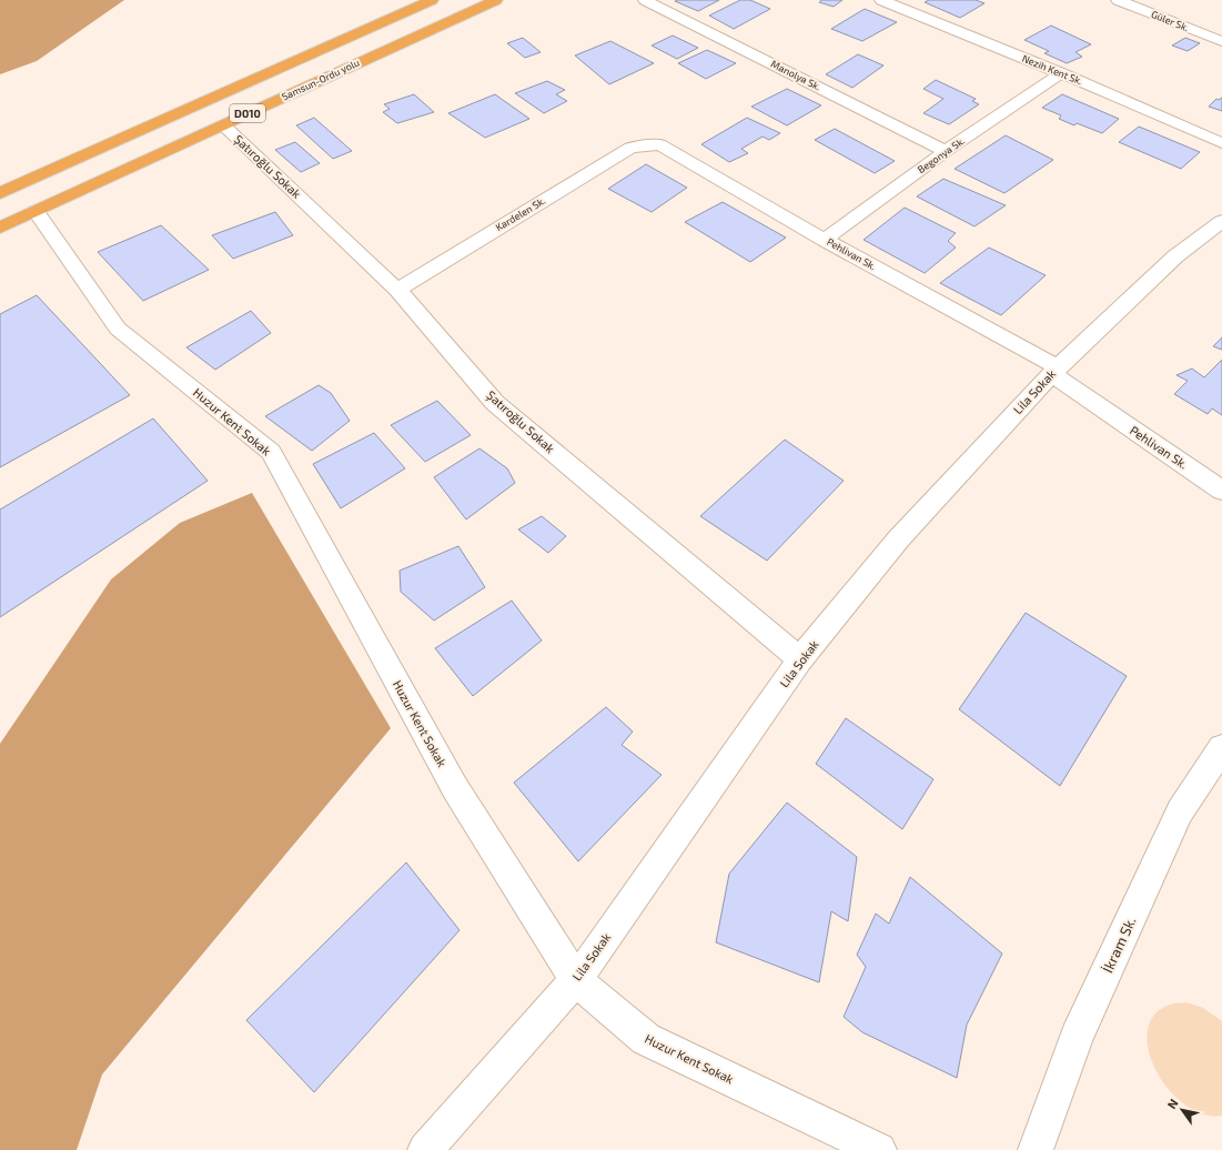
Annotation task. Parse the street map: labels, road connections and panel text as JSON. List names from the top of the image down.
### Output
{
  "streets": {
    "highway": ["Samsun-Ordu yolu", "D010"],
    "street": [
      "Güler Sk.",
      "Nezih Kent Sk.",
      "Manolya Sk.",
      "Begonya Sk.",
      "Şatıroğlu Sokak",
      "Kardelen Sk.",
      "Pehlivan Sk.",
      "Lila Sokak",
      "Huzur Kent Sokak",
      "İkram Sk."
    ]
  },
  "crossings": [
    ["Nezih Kent Sk.", "Begonya Sk."],
    ["Manolya Sk.", "Begonya Sk."],
    ["Samsun-Ordu yolu", "Şatıroğlu Sokak"],
    ["Samsun-Ordu yolu", "Huzur Kent Sokak"],
    ["Begonya Sk.", "Pehlivan Sk."],
    ["Şatıroğlu Sokak", "Kardelen Sk."],
    ["Şatıroğlu Sokak", "Lila Sokak"],
    ["Kardelen Sk.", "Pehlivan Sk."],
    ["Pehlivan Sk.", "Lila Sokak"],
    ["Lila Sokak", "Huzur Kent Sokak"]
  ],
  "north": "top left"
}
